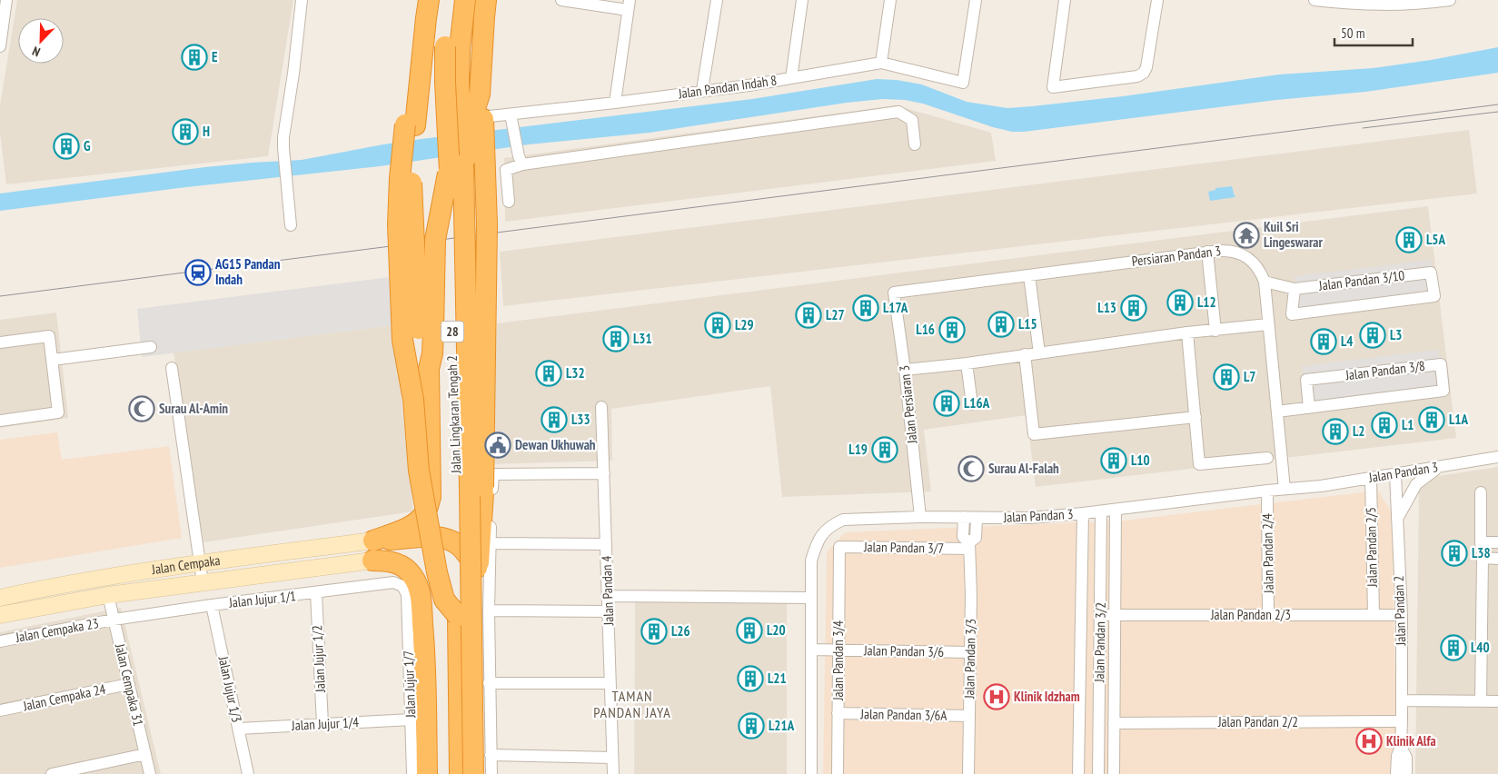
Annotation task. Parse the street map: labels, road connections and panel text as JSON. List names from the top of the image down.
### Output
{
  "streets": {
    "highway": ["28", "Jalan Lingkaran Tengah 2"],
    "main road": ["Jalan Cempaka"],
    "street": [
      "Jalan Pandan Indah 8",
      "Persiaran Pandan 3",
      "Jalan Pandan 3/10",
      "Jalan Pandan 3/8",
      "Jalan Persiaran 3",
      "Jalan Pandan 3",
      "Jalan Pandan 2/5",
      "Jalan Pandan 3/7",
      "Jalan Pandan 2/4",
      "Jalan Pandan 4",
      "Jalan Jujur 1/1",
      "Jalan Pandan 2",
      "Jalan Pandan 2/3",
      "Jalan Cempaka 23",
      "Jalan Pandan 3/2",
      "Jalan Pandan 3/6",
      "Jalan Jujur 1/2",
      "Jalan Pandan 3/3",
      "Jalan Pandan 3/4",
      "Jalan Jujur 1/7",
      "Jalan Cempaka 31",
      "Jalan Jujur 1/3",
      "Jalan Cempaka 24",
      "Jalan Pandan 3/6A",
      "Jalan Pandan 2/2",
      "Jalan Jujur 1/4"
    ]
  },
  "crossings": [
    ["Persiaran Pandan 3", "Jalan Pandan 3/8"],
    ["Persiaran Pandan 3", "Jalan Persiaran 3"],
    ["Persiaran Pandan 3", "Jalan Pandan 3"],
    ["Jalan Persiaran 3", "Jalan Pandan 3"],
    ["Jalan Pandan 3", "Jalan Pandan 2/5"],
    ["Jalan Pandan 3", "Jalan Pandan 2/4"],
    ["Jalan Pandan 3", "Jalan Pandan 2"],
    ["Jalan Pandan 3", "Jalan Pandan 3/2"],
    ["Jalan Pandan 3", "Jalan Pandan 3/6"],
    ["Jalan Pandan 3", "Jalan Pandan 3/3"],
    ["Jalan Pandan 2/5", "Jalan Pandan 2/3"],
    ["Jalan Pandan 3/7", "Jalan Pandan 3/3"],
    ["Jalan Pandan 3/7", "Jalan Pandan 3/4"],
    ["Jalan Pandan 2/4", "Jalan Pandan 2/3"],
    ["Jalan Cempaka", "Jalan Cempaka 31"],
    ["Jalan Jujur 1/1", "Jalan Cempaka 23"],
    ["Jalan Jujur 1/1", "Jalan Jujur 1/2"],
    ["Jalan Jujur 1/1", "Jalan Jujur 1/7"],
    ["Jalan Jujur 1/1", "Jalan Cempaka 31"],
    ["Jalan Jujur 1/1", "Jalan Jujur 1/3"],
    ["Jalan Pandan 2", "Jalan Pandan 2/3"],
    ["Jalan Pandan 2", "Jalan Pandan 2/2"],
    ["Jalan Pandan 2/3", "Jalan Pandan 3/2"],
    ["Jalan Cempaka 23", "Jalan Cempaka 31"],
    ["Jalan Pandan 3/6", "Jalan Pandan 3/3"],
    ["Jalan Pandan 3/6", "Jalan Pandan 3/4"],
    ["Jalan Jujur 1/2", "Jalan Jujur 1/4"],
    ["Jalan Pandan 3/3", "Jalan Pandan 3/6A"],
    ["Jalan Pandan 3/4", "Jalan Pandan 3/6A"],
    ["Jalan Jujur 1/7", "Jalan Jujur 1/4"],
    ["Jalan Cempaka 31", "Jalan Cempaka 24"],
    ["Jalan Jujur 1/3", "Jalan Jujur 1/4"]
  ],
  "districts": ["TAMAN PANDAN JAYA"],
  "places": {
    "building": [
      "E",
      "H",
      "G",
      "L5A",
      "L12",
      "L17A",
      "L13",
      "L27",
      "L15",
      "L29",
      "L16",
      "L3",
      "L31",
      "L4",
      "L32",
      "L7",
      "L16A",
      "L33",
      "L1A",
      "L1",
      "L2",
      "L19",
      "L10",
      "L38",
      "L20",
      "L26",
      "L40",
      "L21",
      "L21A"
    ],
    "temple": ["Kuil Sri Lingeswarar"],
    "station": ["AG15 Pandan Indah"],
    "mosque": ["Surau Al-Amin", "Surau Al-Falah"],
    "public building": ["Dewan Ukhuwah"],
    "hospital": ["Klinik Idzham", "Klinik Alfa"]
  },
  "scale_bar": "50 m",
  "north": "bottom left"
}
